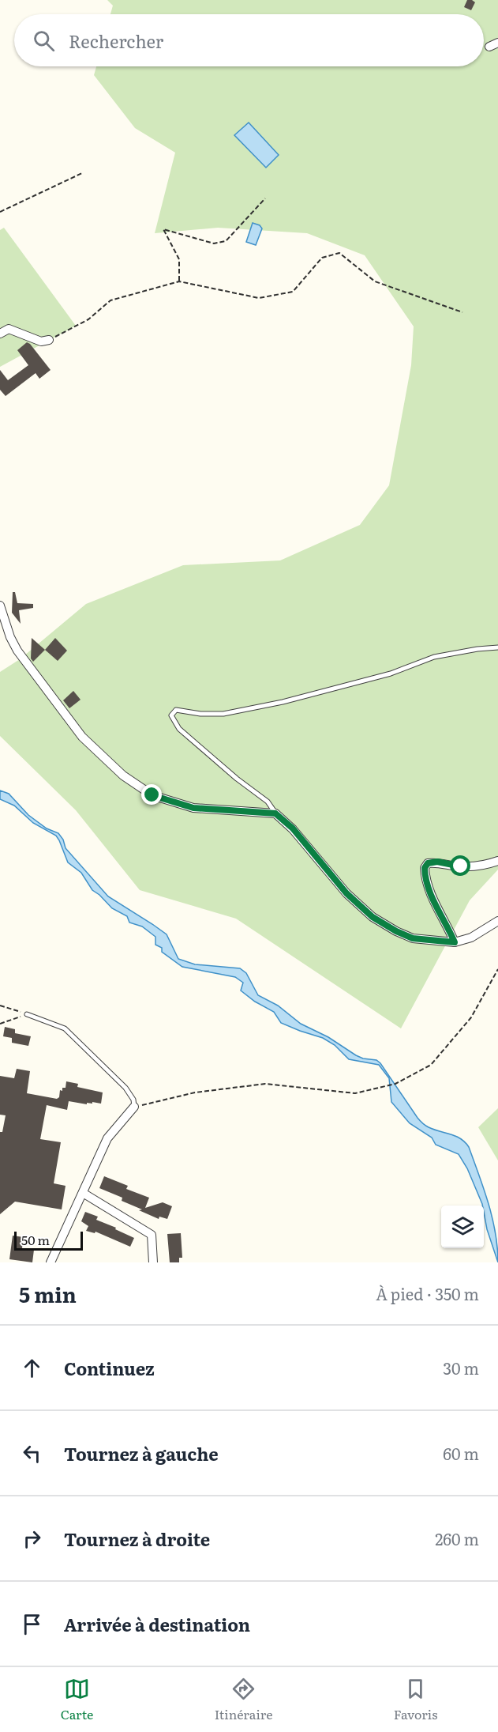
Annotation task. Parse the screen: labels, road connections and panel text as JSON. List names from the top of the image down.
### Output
{
  "scale_bar": "50 m",
  "page": {
    "search": "Rechercher",
    "scale": "50 m",
    "heading": ["5 min", "À pied · 350 m"],
    "list": [
      ["Continuez", "30 m"],
      ["Tournez à gauche", "60 m"],
      ["Tournez à droite", "260 m"],
      "Arrivée à destination"
    ],
    "nav": ["Carte", "Itinéraire", "Favoris"]
  }
}
